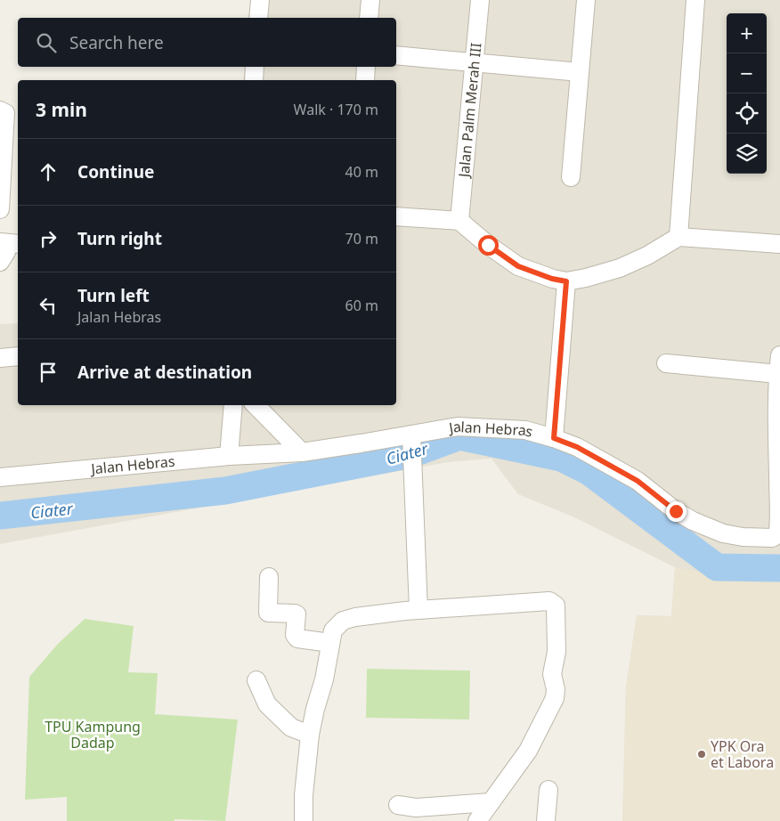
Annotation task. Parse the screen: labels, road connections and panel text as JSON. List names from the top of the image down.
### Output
{
  "streets": {
    "street": ["Jalan Palm Merah III", "Jalan Hebras"]
  },
  "water": ["Ciater"],
  "parks": ["TPU Kampung Dadap"],
  "places": ["YPK Ora et Labora"],
  "page": {
    "map_buttons": ["+", "−"],
    "search": "Search here",
    "heading": ["3 min", "Walk · 170 m"],
    "list": [
      ["Continue", "40 m"],
      ["Turn right", "70 m"],
      ["Turn left", "Jalan Hebras", "60 m"],
      "Arrive at destination"
    ]
  }
}
